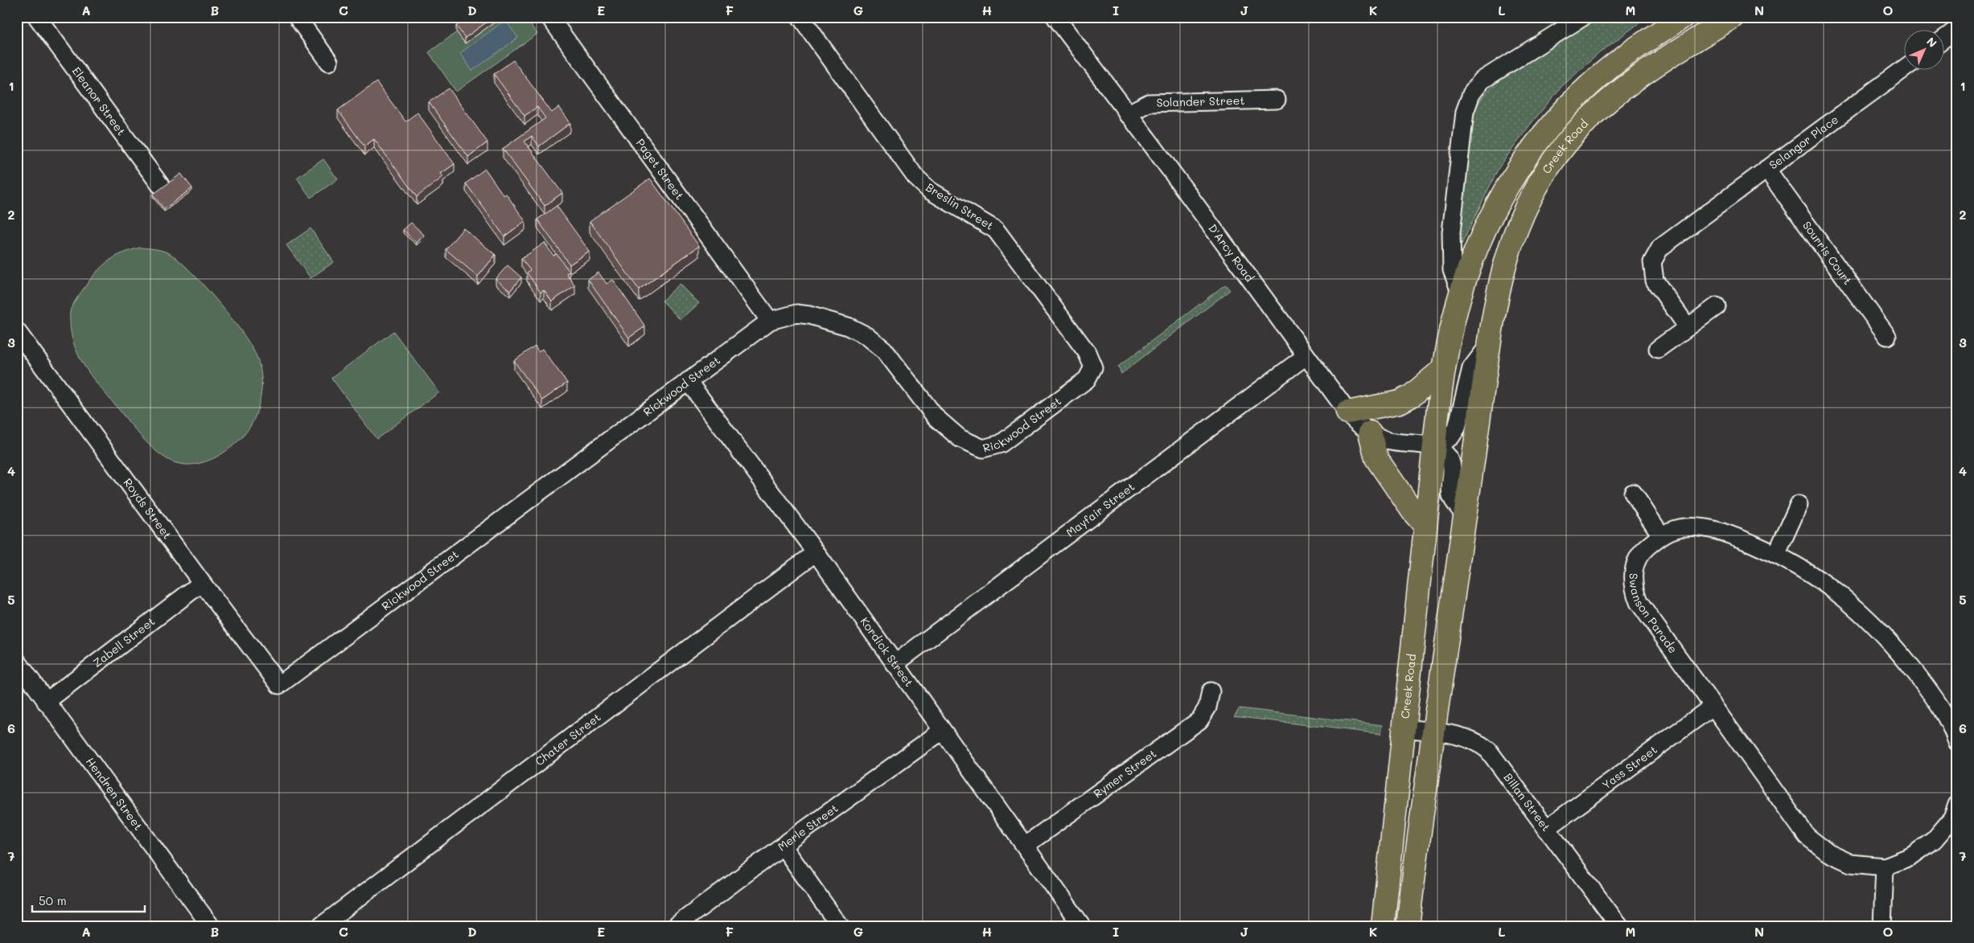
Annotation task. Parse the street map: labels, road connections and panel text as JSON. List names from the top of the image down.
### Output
{
  "streets": {
    "main road": ["Creek Road"],
    "street": [
      "Eleanor Street",
      "Solander Street",
      "Selangor Place",
      "Paget Street",
      "Breslin Street",
      "Sourris Court",
      "D'Arcy Road",
      "Rickwood Street",
      "Royds Street",
      "Mayfair Street",
      "Swanson Parade",
      "Zabell Street",
      "Kordick Street",
      "Chater Street",
      "Yass Street",
      "Rymer Street",
      "Hendren Street",
      "Billan Street",
      "Merle Street"
    ]
  },
  "crossings": [
    ["Solander Street", "D'Arcy Road"],
    ["Selangor Place", "Sourris Court"],
    ["Creek Road", "D'Arcy Road"],
    ["Creek Road", "Billan Street"],
    ["Paget Street", "Rickwood Street"],
    ["Breslin Street", "Rickwood Street"],
    ["D'Arcy Road", "Mayfair Street"],
    ["Rickwood Street", "Royds Street"],
    ["Rickwood Street", "Kordick Street"],
    ["Royds Street", "Zabell Street"],
    ["Mayfair Street", "Kordick Street"],
    ["Swanson Parade", "Yass Street"],
    ["Zabell Street", "Hendren Street"],
    ["Kordick Street", "Chater Street"],
    ["Kordick Street", "Rymer Street"],
    ["Kordick Street", "Merle Street"],
    ["Yass Street", "Billan Street"]
  ],
  "scale_bar": "50 m",
  "north": "top right",
  "grid": {
    "columns": [
      "A",
      "B",
      "C",
      "D",
      "E",
      "F",
      "G",
      "H",
      "I",
      "J",
      "K",
      "L",
      "M",
      "N",
      "O"
    ],
    "rows": [
      "1",
      "2",
      "3",
      "4",
      "5",
      "6",
      "7"
    ]
  }
}
